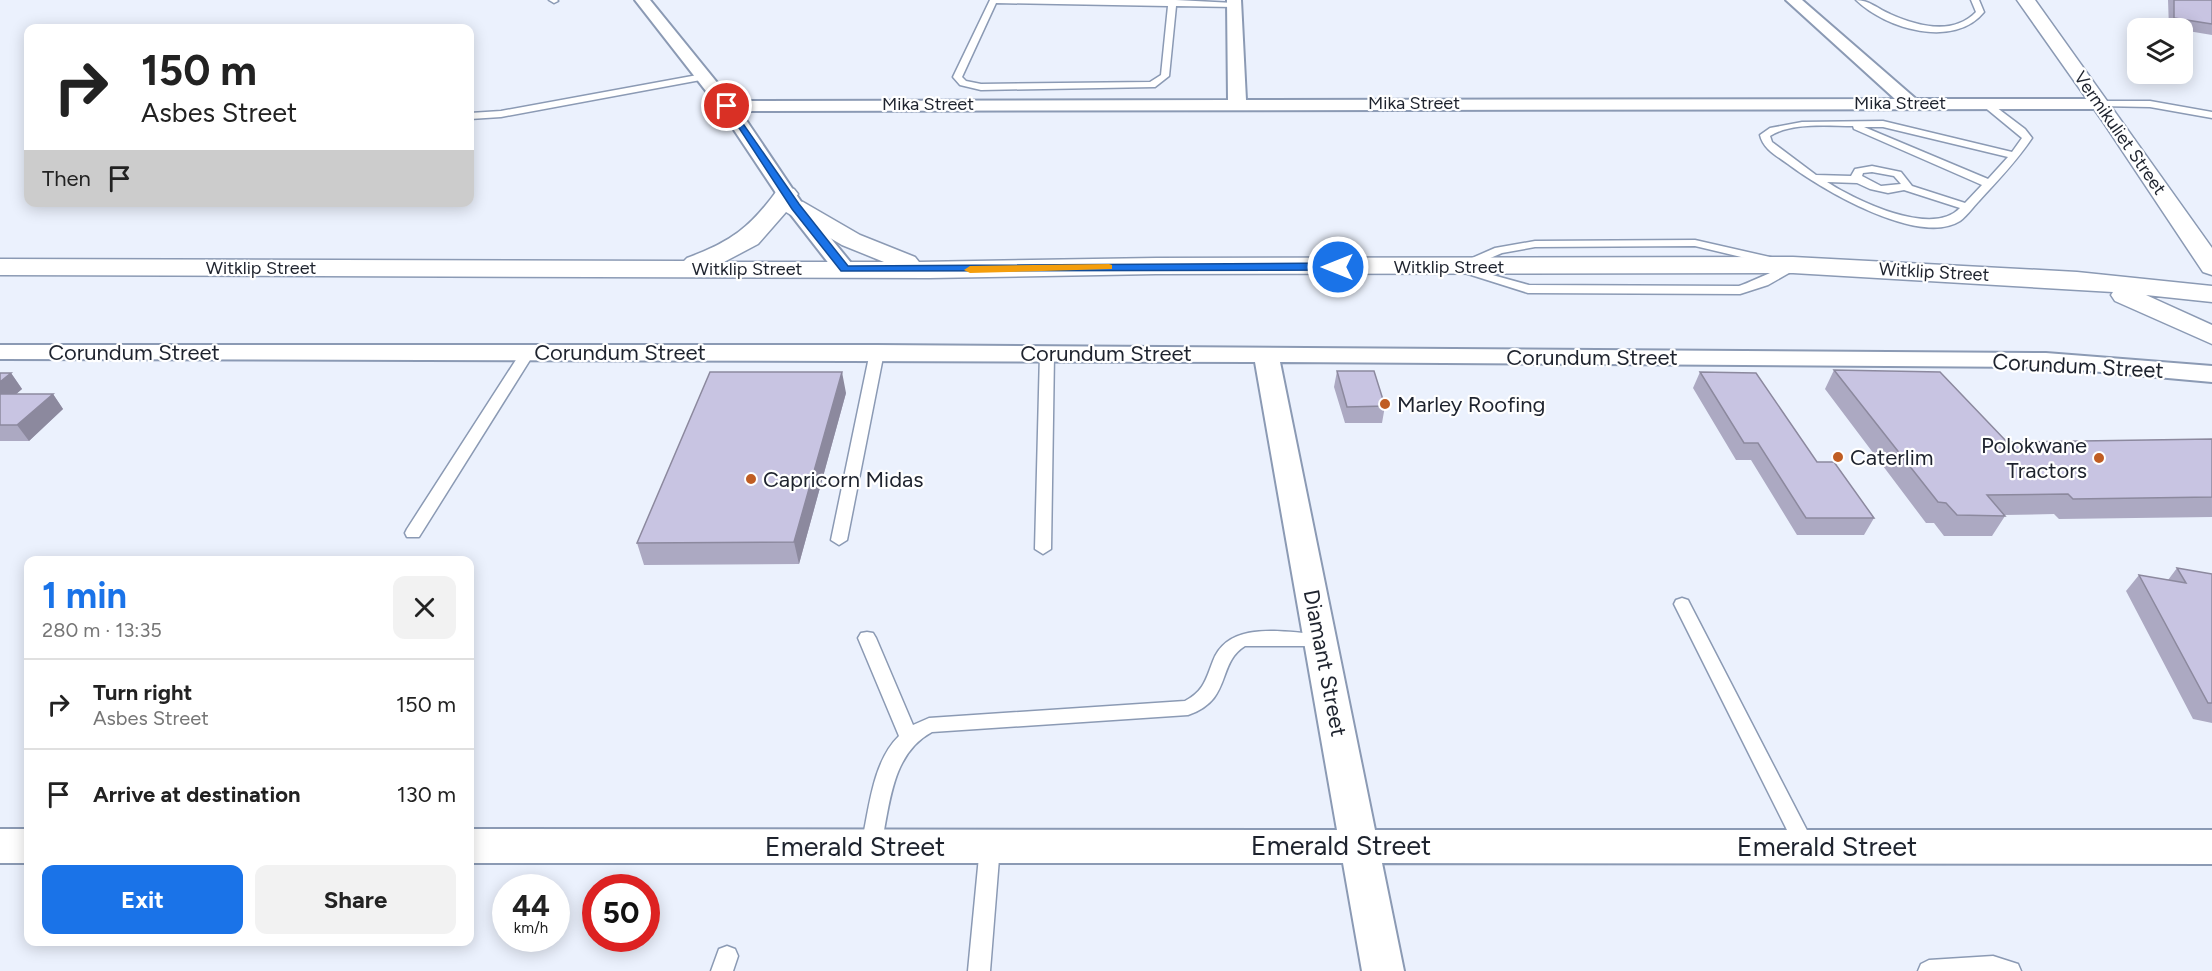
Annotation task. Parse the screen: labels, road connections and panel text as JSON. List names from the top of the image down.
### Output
{
  "streets": {
    "main road": ["Vermikuliet Street", "Witklip Street"],
    "street": [
      "Mika Street",
      "Corundum Street",
      "Diamant Street",
      "Emerald Street"
    ]
  },
  "crossings": [
    ["Mika Street", "Vermikuliet Street"],
    ["Corundum Street", "Diamant Street"],
    ["Diamant Street", "Emerald Street"]
  ],
  "places": [
    "Marley Roofing",
    "Caterlim",
    "Polokwane Tractors",
    "Capricorn Midas"
  ],
  "page": {
    "turn": ["150 m", "Asbes Street"],
    "then": "Then",
    "heading": ["1 min", "280 m · 13:35"],
    "list": [
      {
        "name": "Turn right",
        "note": "Asbes Street",
        "value": "150 m"
      },
      {
        "name": "Arrive at destination",
        "value": "130 m"
      }
    ],
    "buttons": ["Exit", "Share"],
    "speed": "44 km/h",
    "limit": "50"
  }
}
